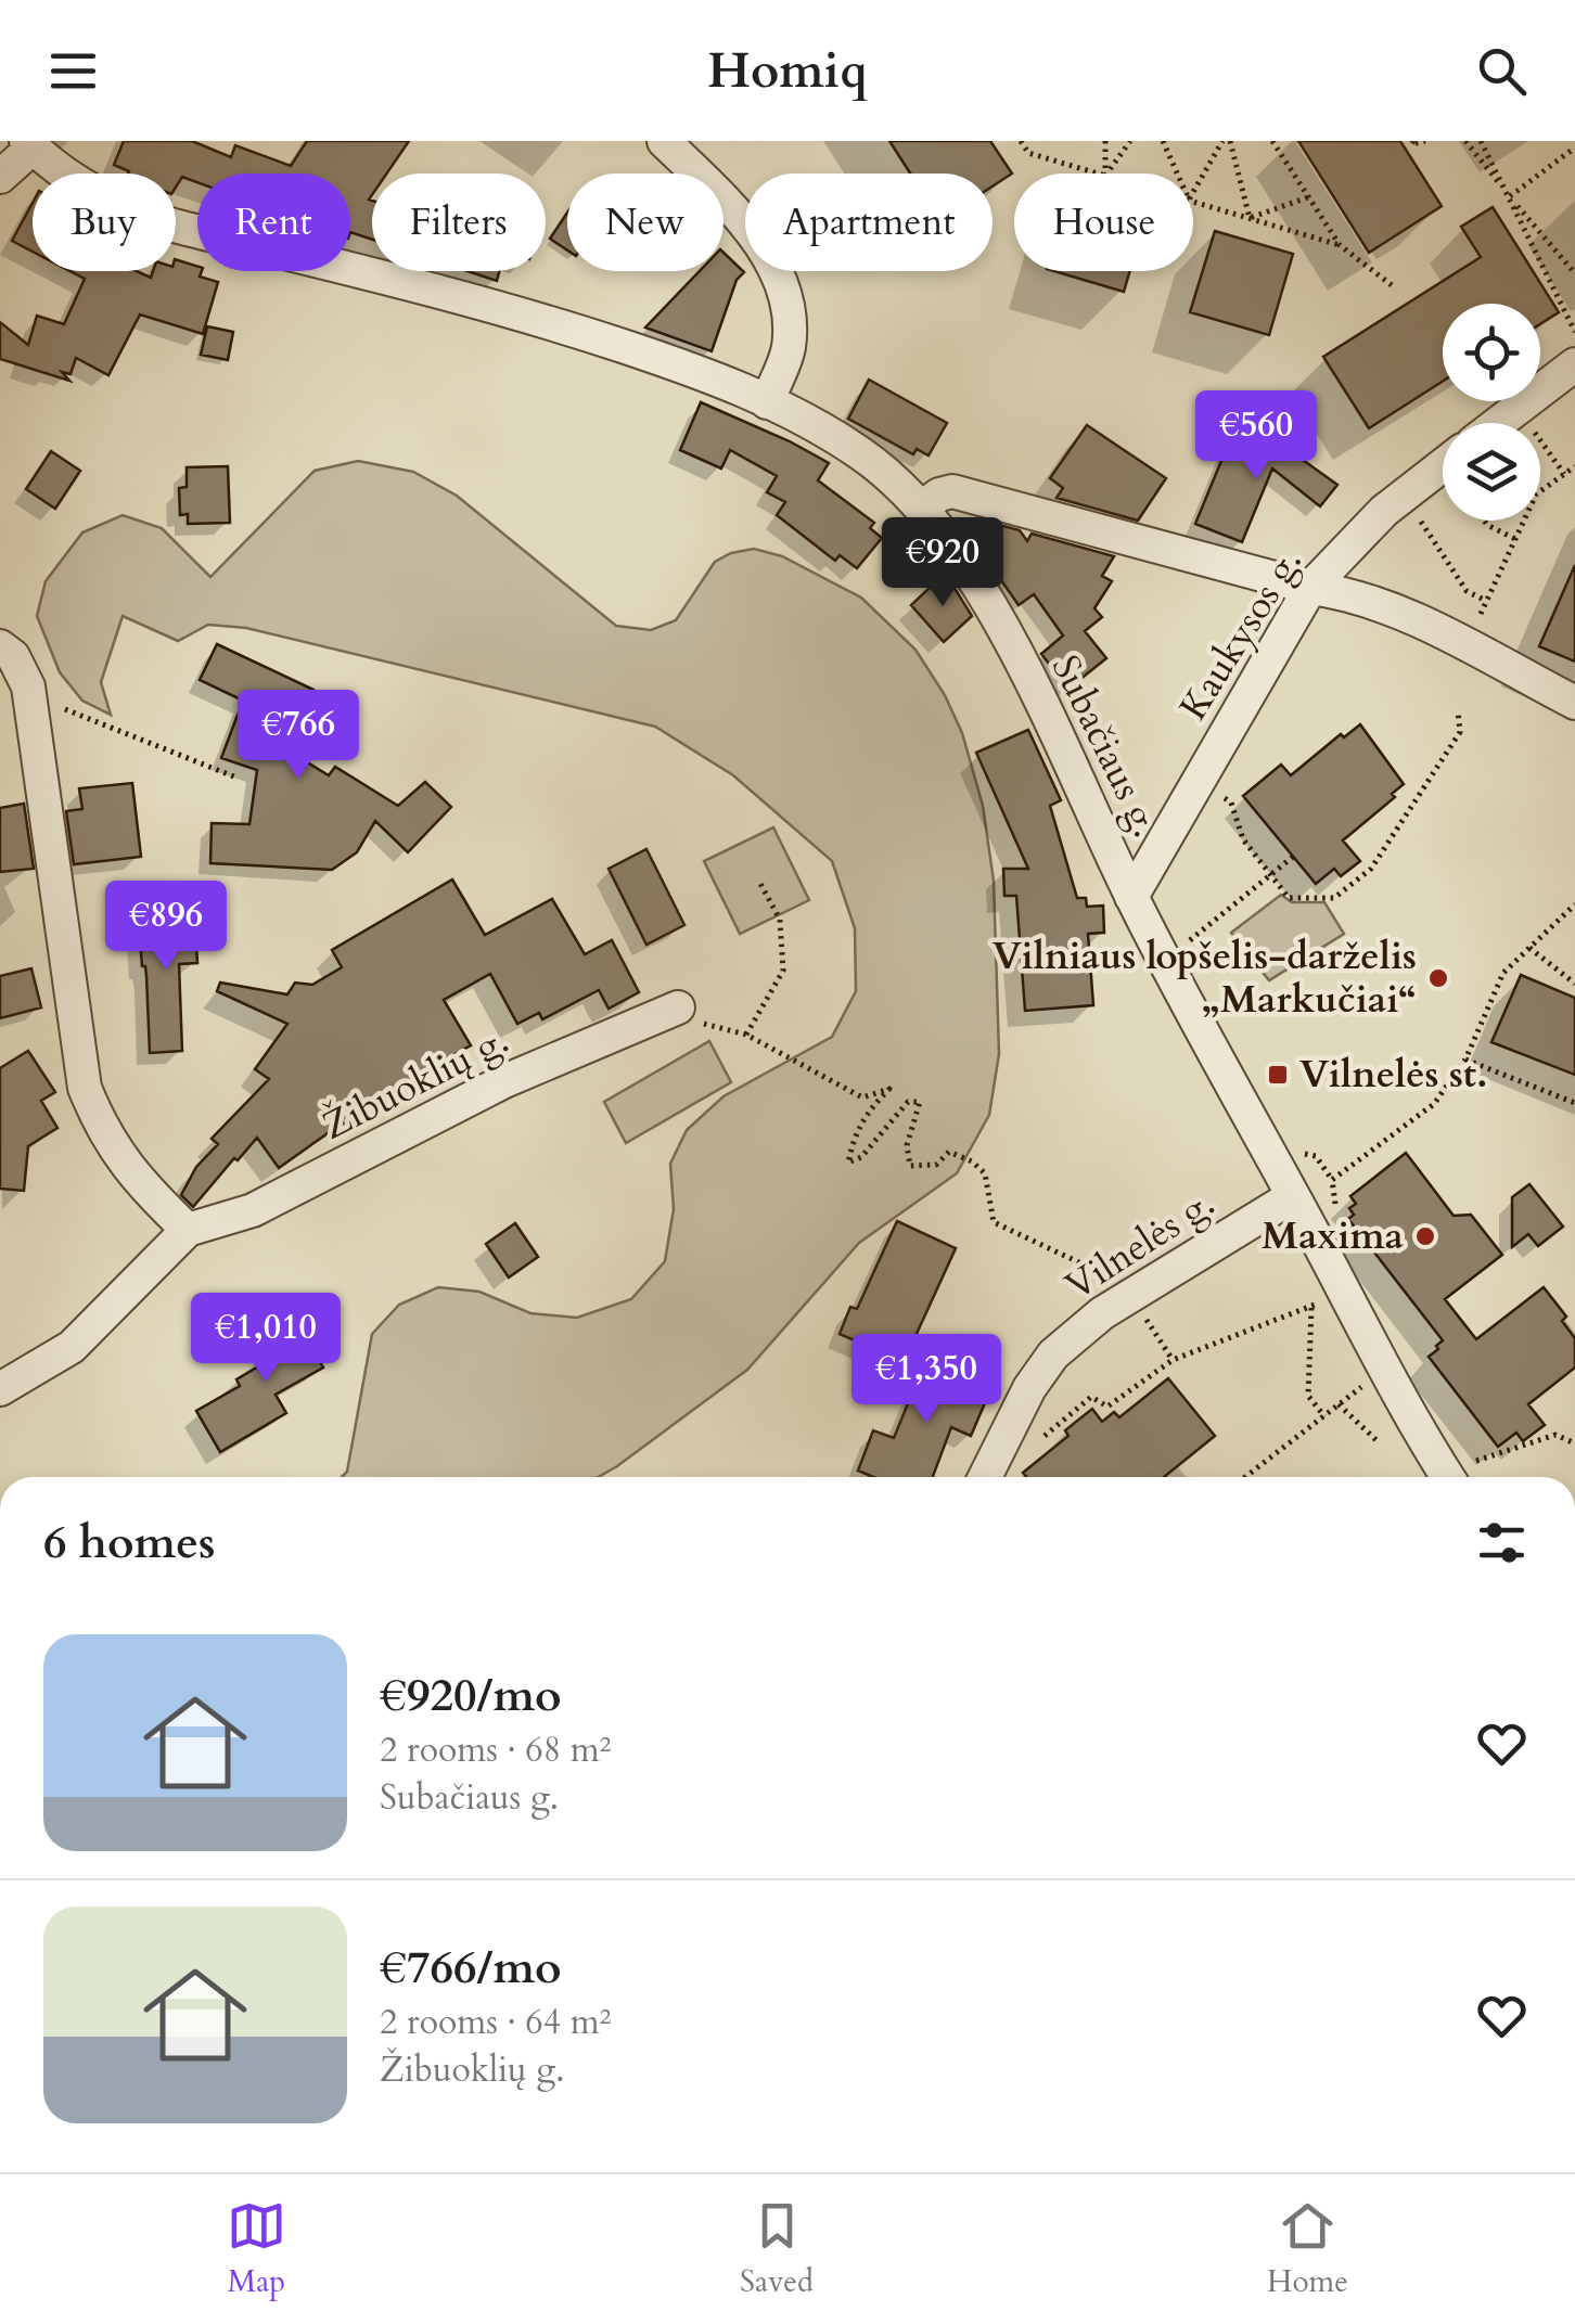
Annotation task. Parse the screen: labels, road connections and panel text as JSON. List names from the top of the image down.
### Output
{
  "streets": {
    "street": [
      "Kaukysos g.",
      "Subačiaus g.",
      "Žibuoklių g.",
      "Vilnelės g."
    ]
  },
  "crossings": [
    ["Kaukysos g.", "Subačiaus g."],
    ["Subačiaus g.", "Vilnelės g."]
  ],
  "places": {
    "other": ["Vilniaus lopšelis-darželis „Markučiai“", "Maxima"],
    "transit": ["Vilnelės st."]
  },
  "page": {
    "header": "Homiq",
    "chip": [
      "Buy",
      "Rent",
      "Filters",
      "New",
      "Apartment",
      "House"
    ],
    "price": [
      "€560",
      "€920",
      "€766",
      "€896",
      "€1,010",
      "€1,350"
    ],
    "heading": "6 homes",
    "list": [
      {
        "name": "€920/mo",
        "note": "2 rooms · 68 m² · Subačiaus g."
      },
      {
        "name": "€766/mo",
        "note": "2 rooms · 64 m² · Žibuoklių g."
      }
    ],
    "tabs": ["Map", "Saved", "Home"]
  }
}
